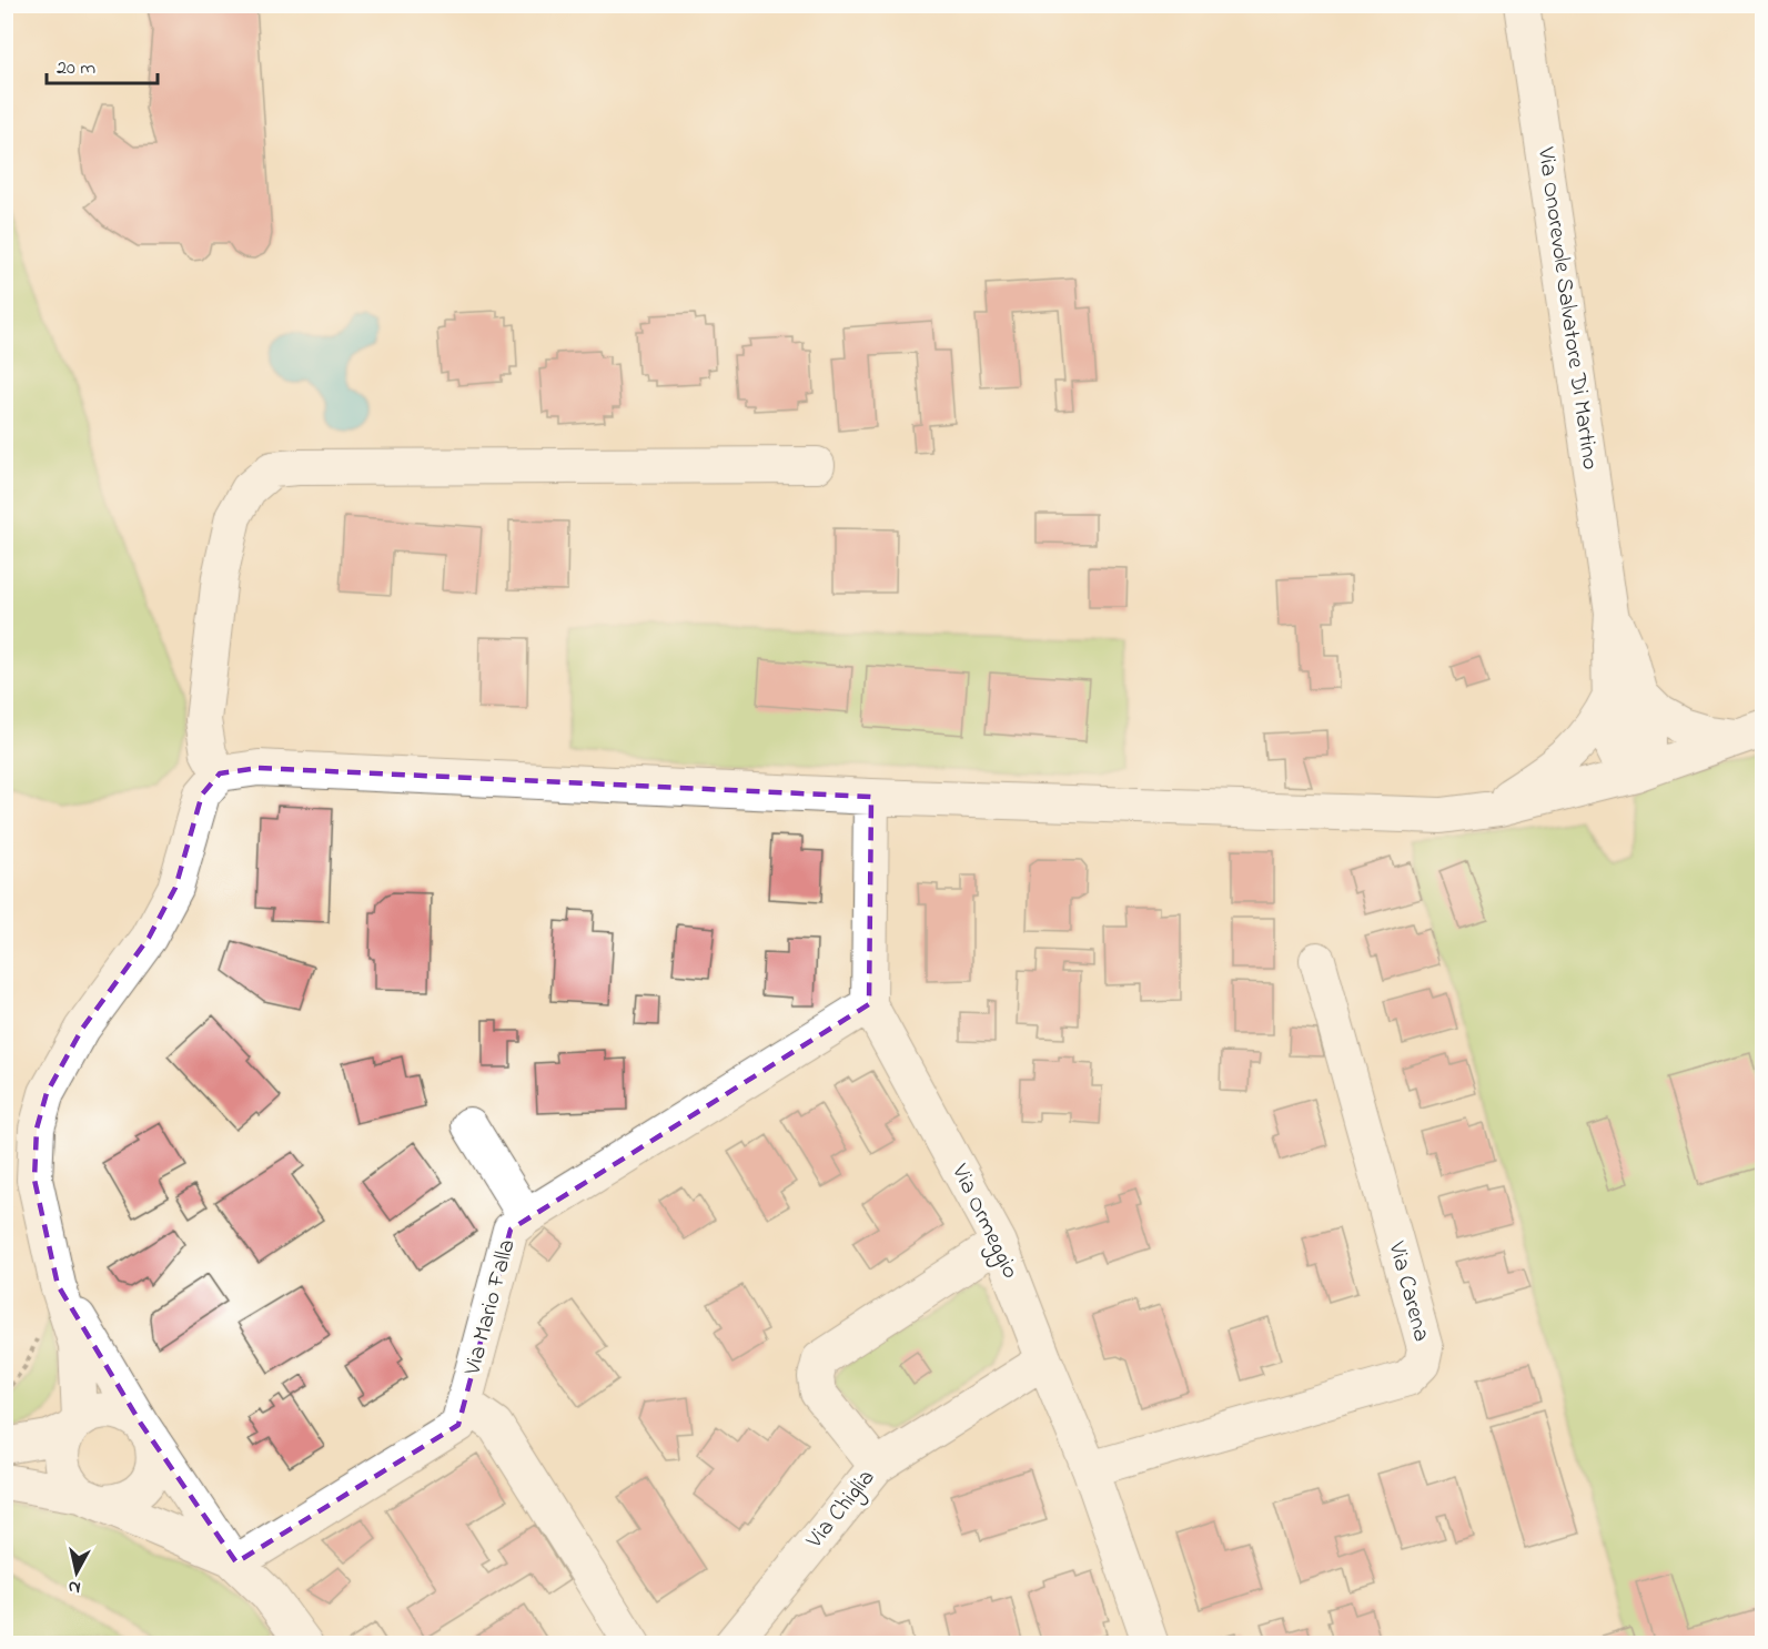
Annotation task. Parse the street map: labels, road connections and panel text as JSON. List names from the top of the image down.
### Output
{
  "streets": {
    "street": [
      "Via Onorevole Salvatore Di Martino",
      "Via Ormeggio",
      "Via Carena",
      "Via Mario Falla",
      "Via Chiglia"
    ]
  },
  "crossings": [
    ["Via Ormeggio", "Via Carena"],
    ["Via Ormeggio", "Via Mario Falla"],
    ["Via Ormeggio", "Via Chiglia"]
  ],
  "scale_bar": "20 m",
  "north": "bottom"
}
